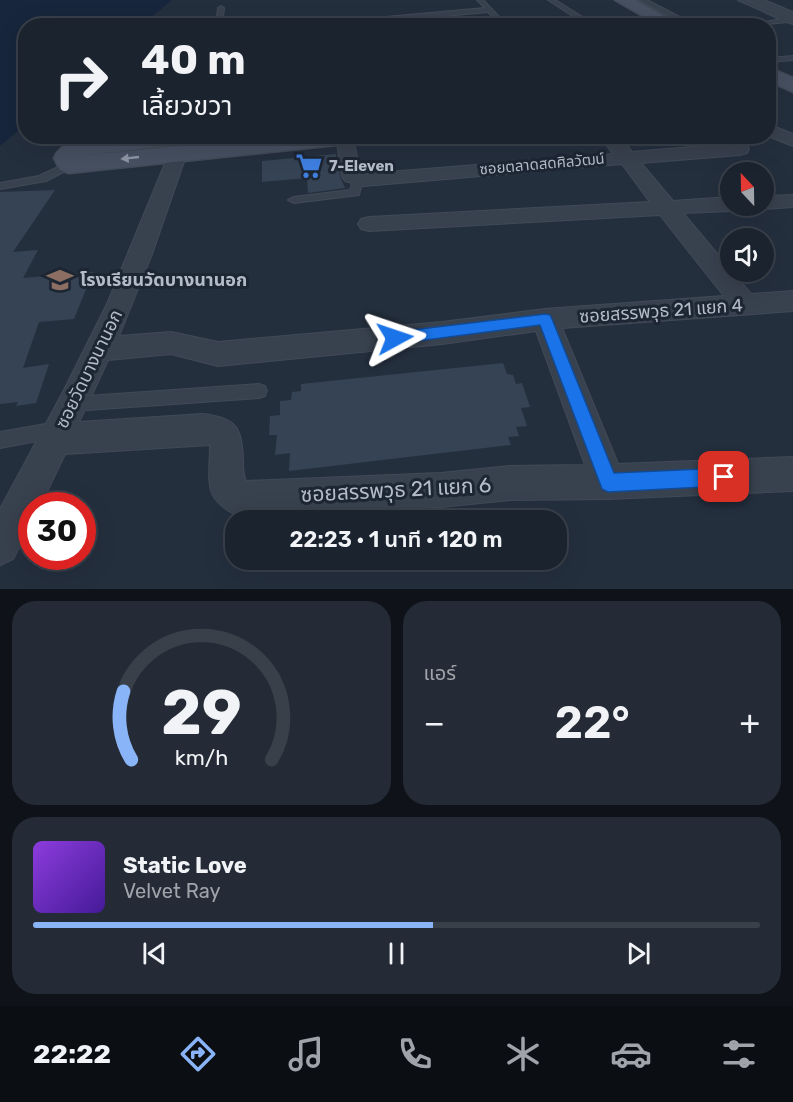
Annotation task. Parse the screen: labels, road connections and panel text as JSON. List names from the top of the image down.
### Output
{
  "streets": {
    "street": [
      "ซอยตลาดสดศิลวัฒน์",
      "ซอยสรรพวุธ 21 แยก 4",
      "ซอยวัดบางนานอก",
      "ซอยสรรพวุธ 21 แยก 6"
    ]
  },
  "crossings": [
    ["ซอยสรรพวุธ 21 แยก 4", "ซอยวัดบางนานอก"],
    ["ซอยวัดบางนานอก", "ซอยสรรพวุธ 21 แยก 6"]
  ],
  "places": {
    "supermarket": ["7-Eleven"],
    "school or university": ["โรงเรียนวัดบางนานอก"]
  },
  "north": "top",
  "page": {
    "turn": ["40 m", "เลี้ยวขวา"],
    "limit": "30",
    "trip": "22:23 · 1 นาที · 120 m",
    "tile": "แอร์",
    "heat": ["−", "22°", "+"],
    "song": ["Static Love", "Velvet Ray"],
    "tabs": "22:22",
    "gauge": ["29", "km/h"]
  }
}
